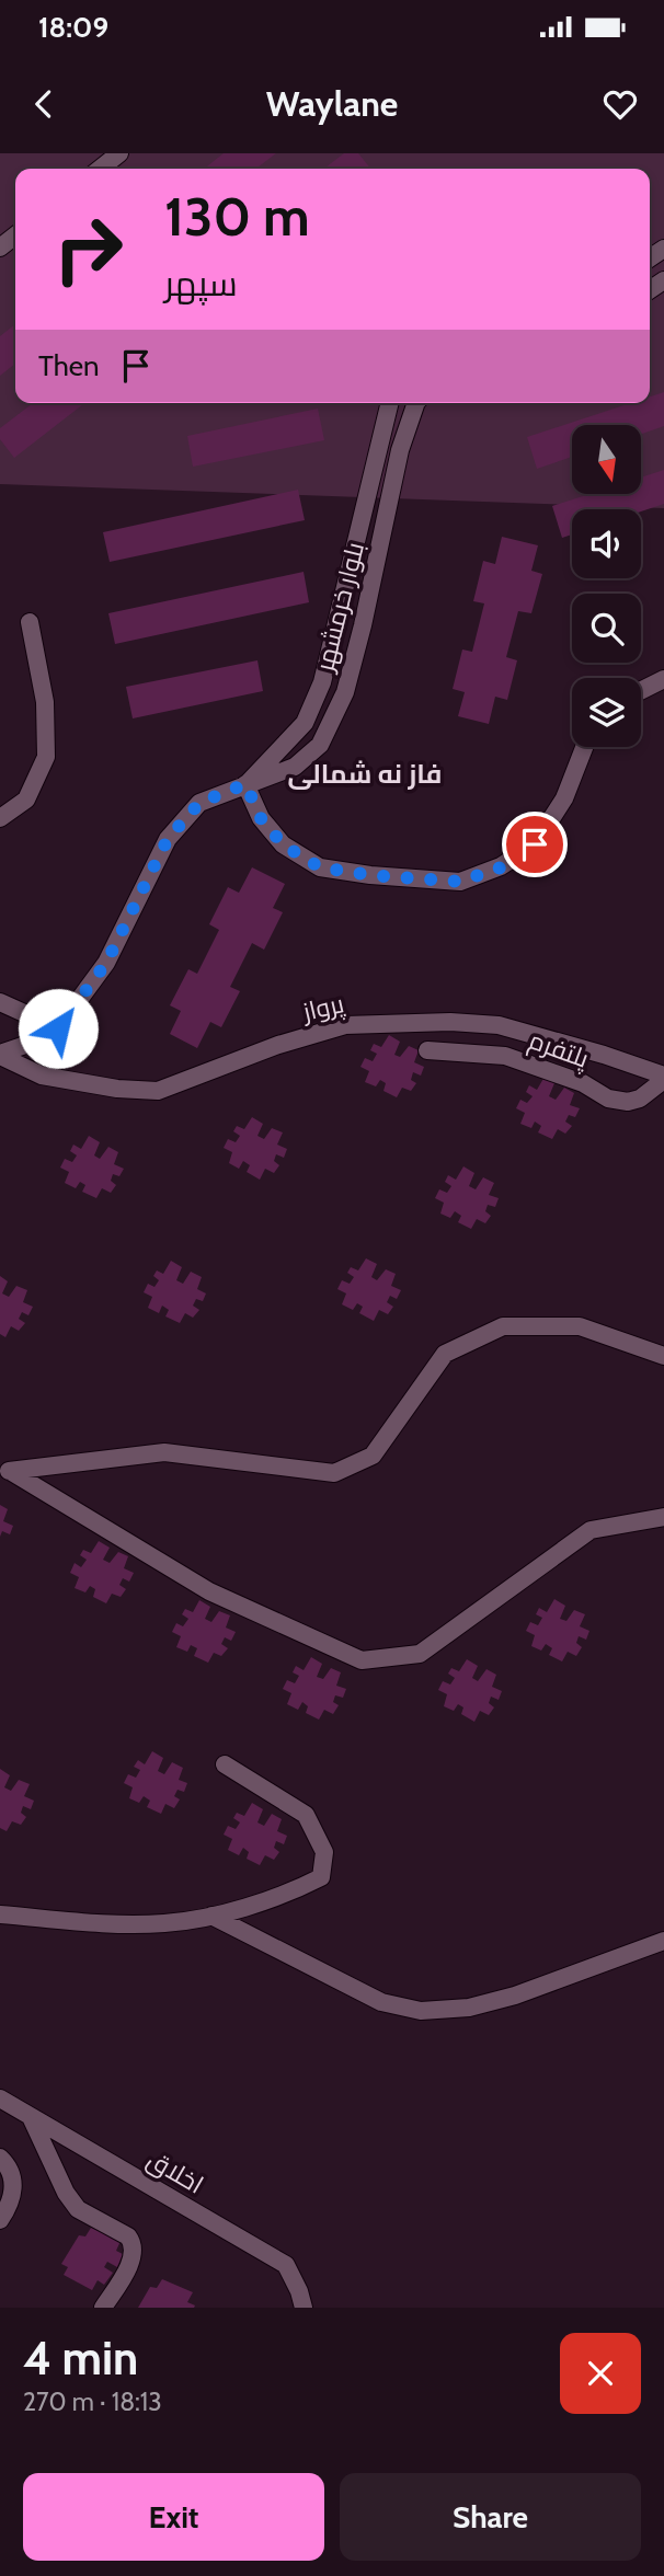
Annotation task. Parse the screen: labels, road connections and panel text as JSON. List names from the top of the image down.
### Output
{
  "streets": {
    "street": [
      "بلوار خرمشهر",
      "پرواز",
      "پلتفرم",
      "اخلاق"
    ]
  },
  "crossings": [
    ["بلوار خرمشهر", "پرواز"],
    ["پرواز", "پلتفرم"]
  ],
  "districts": ["فاز نه شمالی"],
  "north": "bottom",
  "page": {
    "status": "18:09",
    "header": "Waylane",
    "turn": ["130 m", "سپهر"],
    "then": "Then",
    "heading": ["4 min", "270 m · 18:13"],
    "buttons": ["Exit", "Share"]
  }
}
